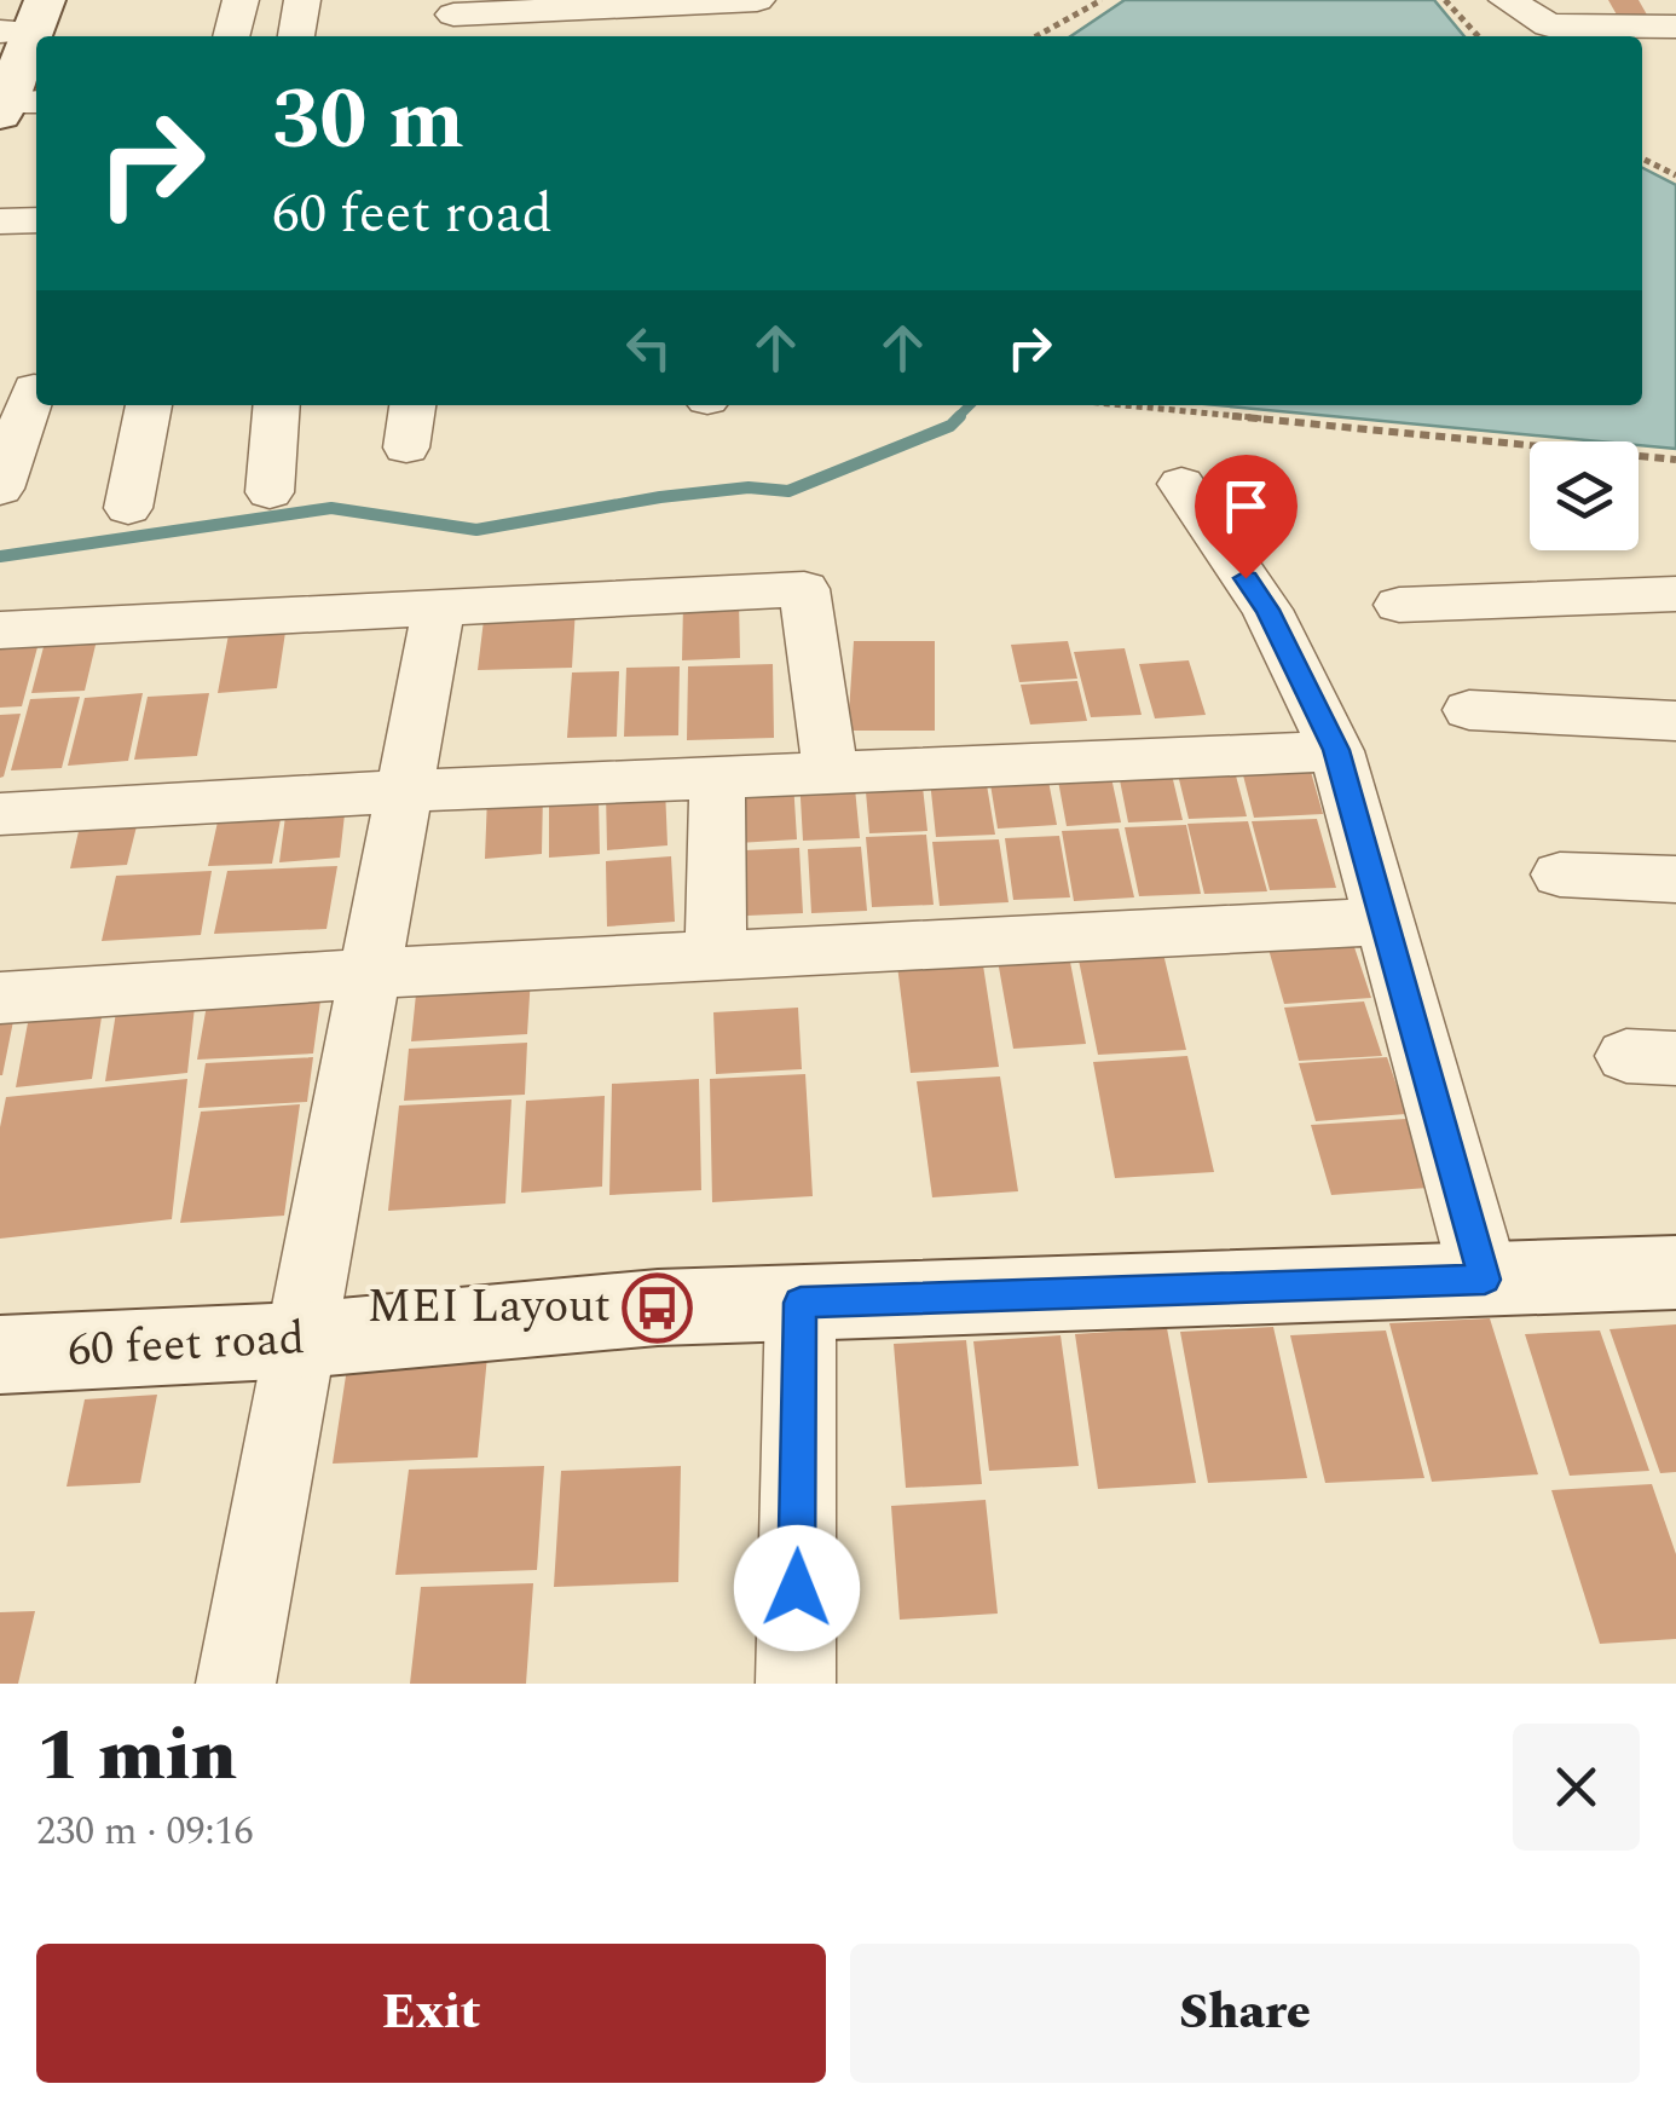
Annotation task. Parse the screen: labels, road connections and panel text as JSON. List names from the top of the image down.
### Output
{
  "streets": {
    "street": ["60 feet road"]
  },
  "places": {
    "bus stop": ["MEI Layout"]
  },
  "page": {
    "turn": ["30 m", "60 feet road"],
    "heading": ["1 min", "230 m · 09:16"],
    "buttons": ["Exit", "Share"]
  }
}
